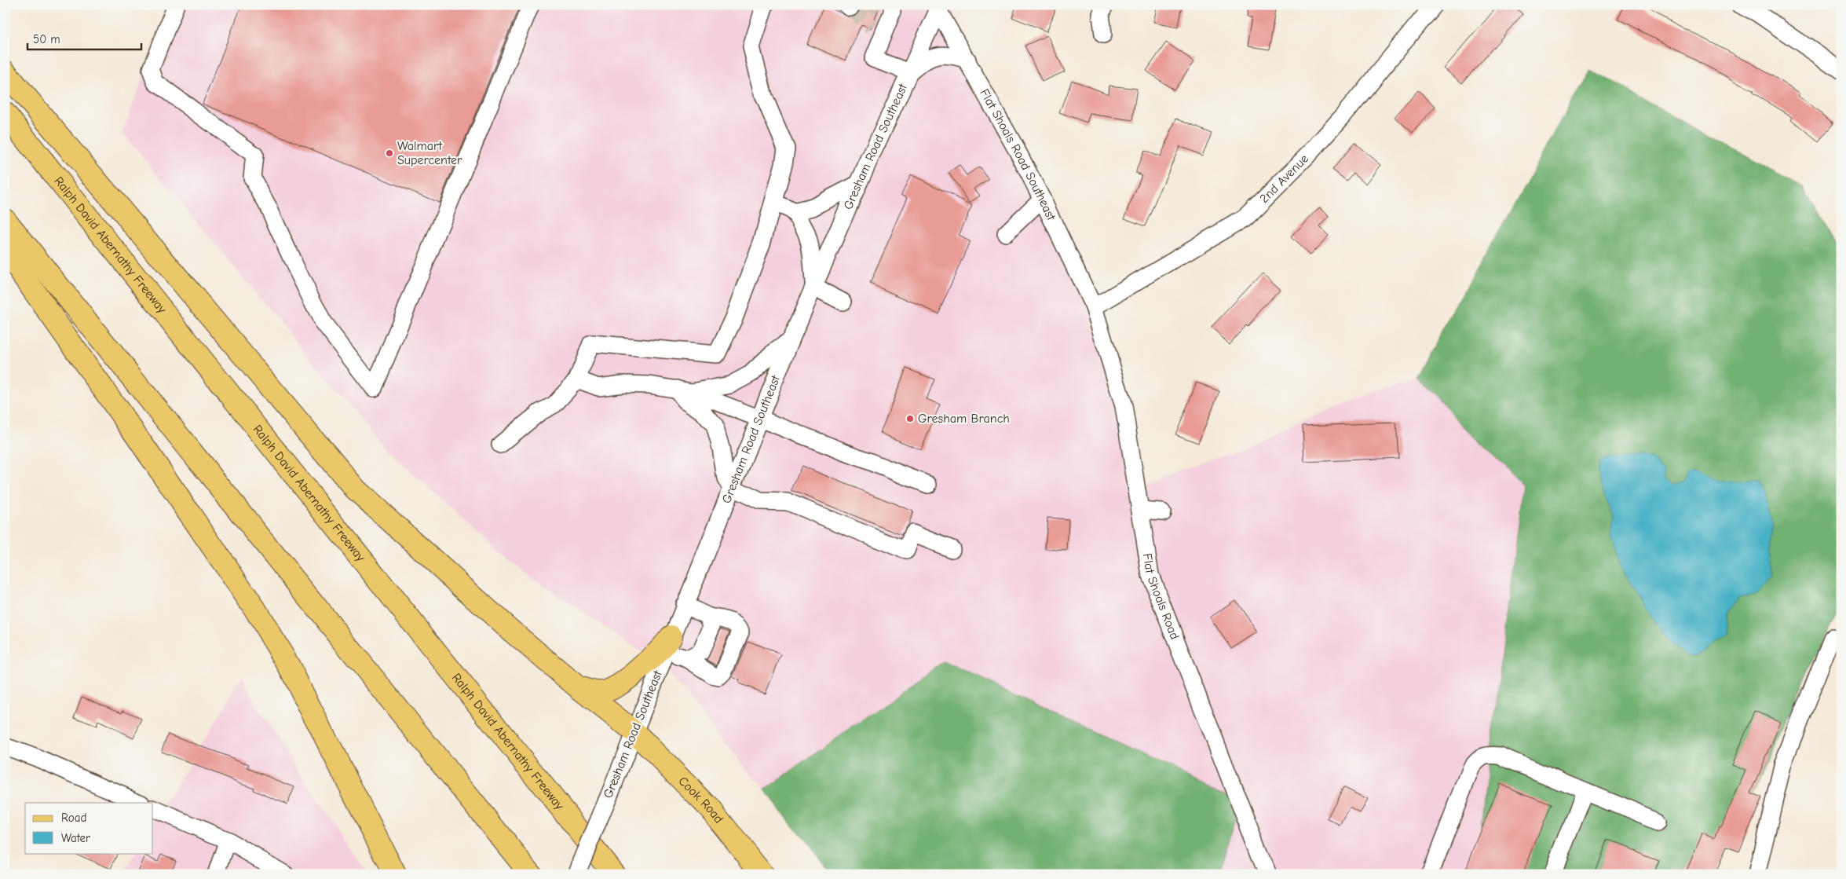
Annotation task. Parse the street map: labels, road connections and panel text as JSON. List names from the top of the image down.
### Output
{
  "streets": {
    "main road": ["Ralph David Abernathy Freeway", "Cook Road"],
    "street": [
      "Gresham Road Southeast",
      "Flat Shoals Road Southeast",
      "2nd Avenue",
      "Flat Shoals Road"
    ]
  },
  "crossings": [
    ["Gresham Road Southeast", "Flat Shoals Road Southeast"],
    ["Gresham Road Southeast", "Cook Road"],
    ["Flat Shoals Road Southeast", "2nd Avenue"],
    ["Flat Shoals Road Southeast", "Flat Shoals Road"],
    ["2nd Avenue", "Flat Shoals Road"]
  ],
  "places": ["Walmart Supercenter", "Gresham Branch"],
  "legend": ["Road", "Water"],
  "scale_bar": "50 m"
}
